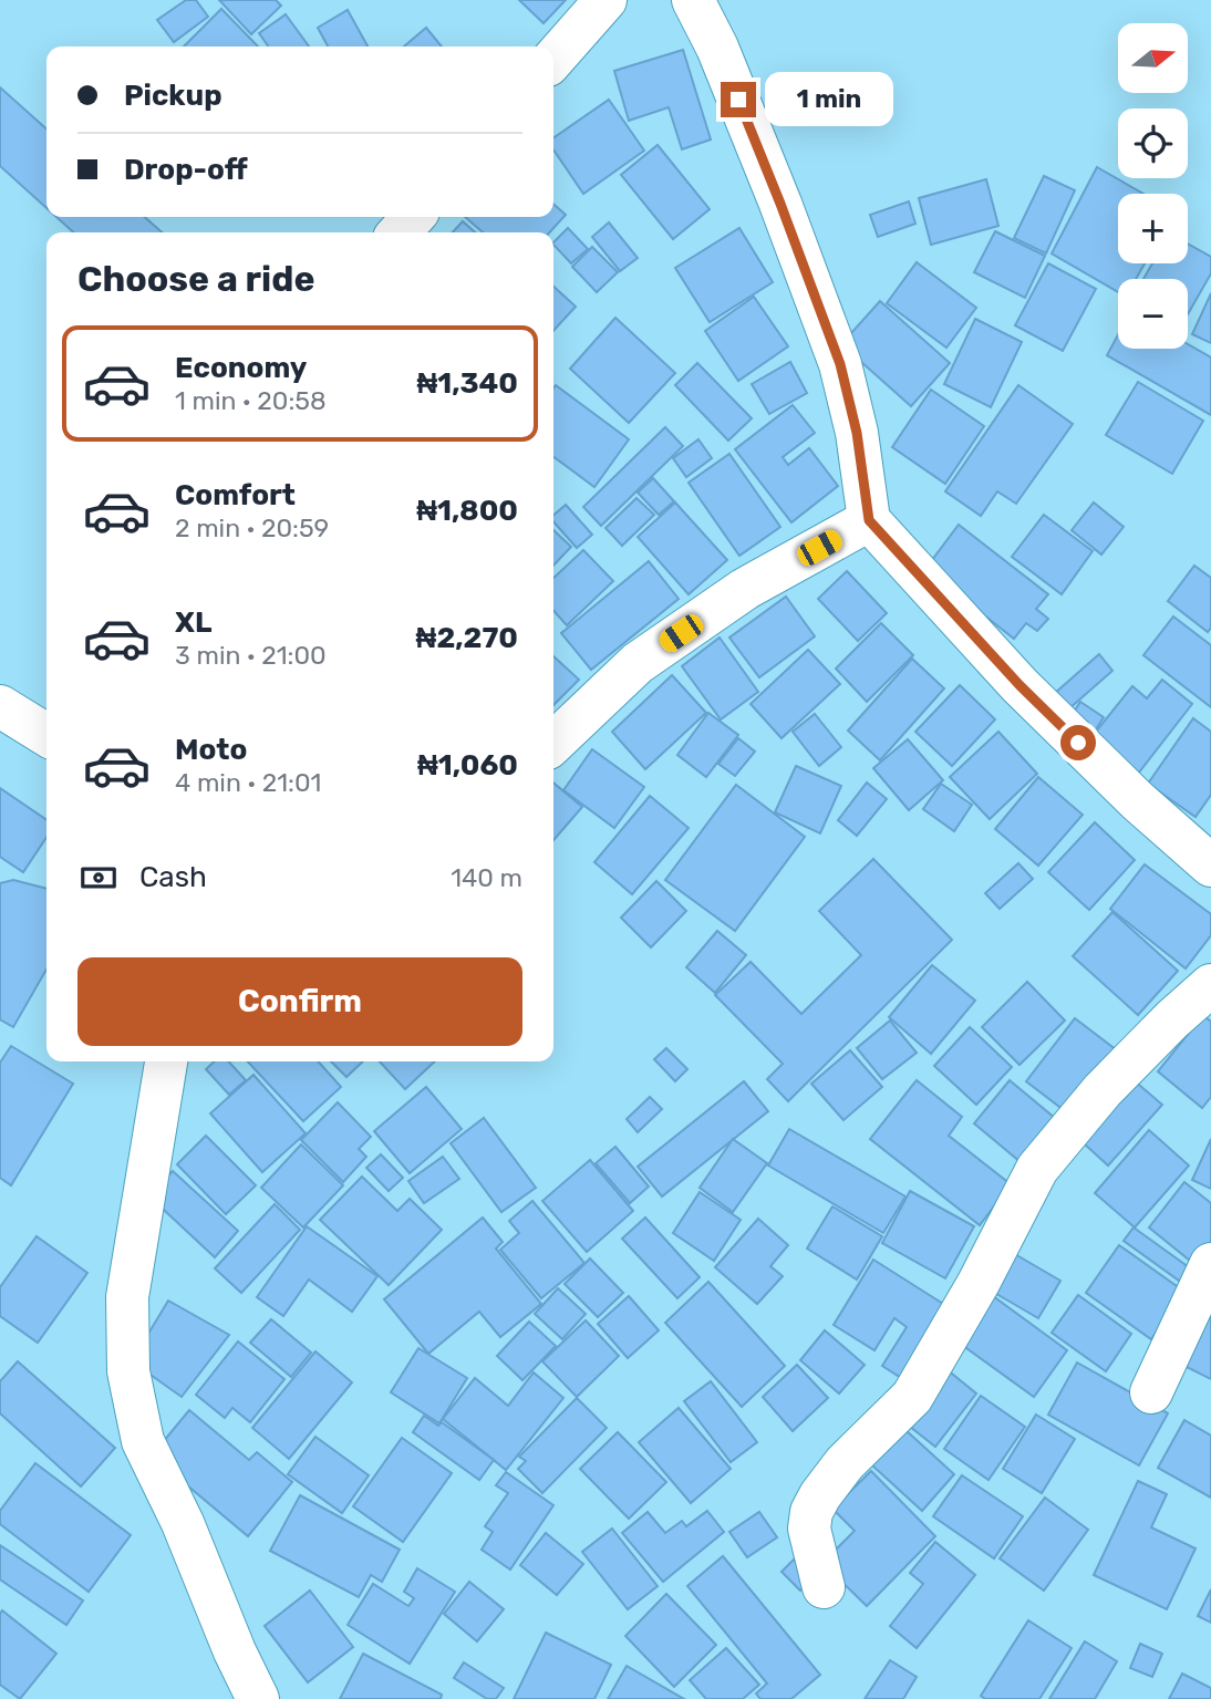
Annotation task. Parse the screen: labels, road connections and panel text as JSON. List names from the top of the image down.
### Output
{
  "north": "right",
  "page": {
    "map_buttons": ["+", "−"],
    "banner": ["Pickup", "Drop-off"],
    "bubble": "1 min",
    "heading": "Choose a ride",
    "list": [
      {
        "name": "Economy",
        "note": "1 min · 20:58",
        "value": "₦1,340"
      },
      {
        "name": "Comfort",
        "note": "2 min · 20:59",
        "value": "₦1,800"
      },
      {
        "name": "XL",
        "note": "3 min · 21:00",
        "value": "₦2,270"
      },
      {
        "name": "Moto",
        "note": "4 min · 21:01",
        "value": "₦1,060"
      }
    ],
    "pay": ["Cash", "140 m"],
    "buttons": "Confirm"
  }
}
